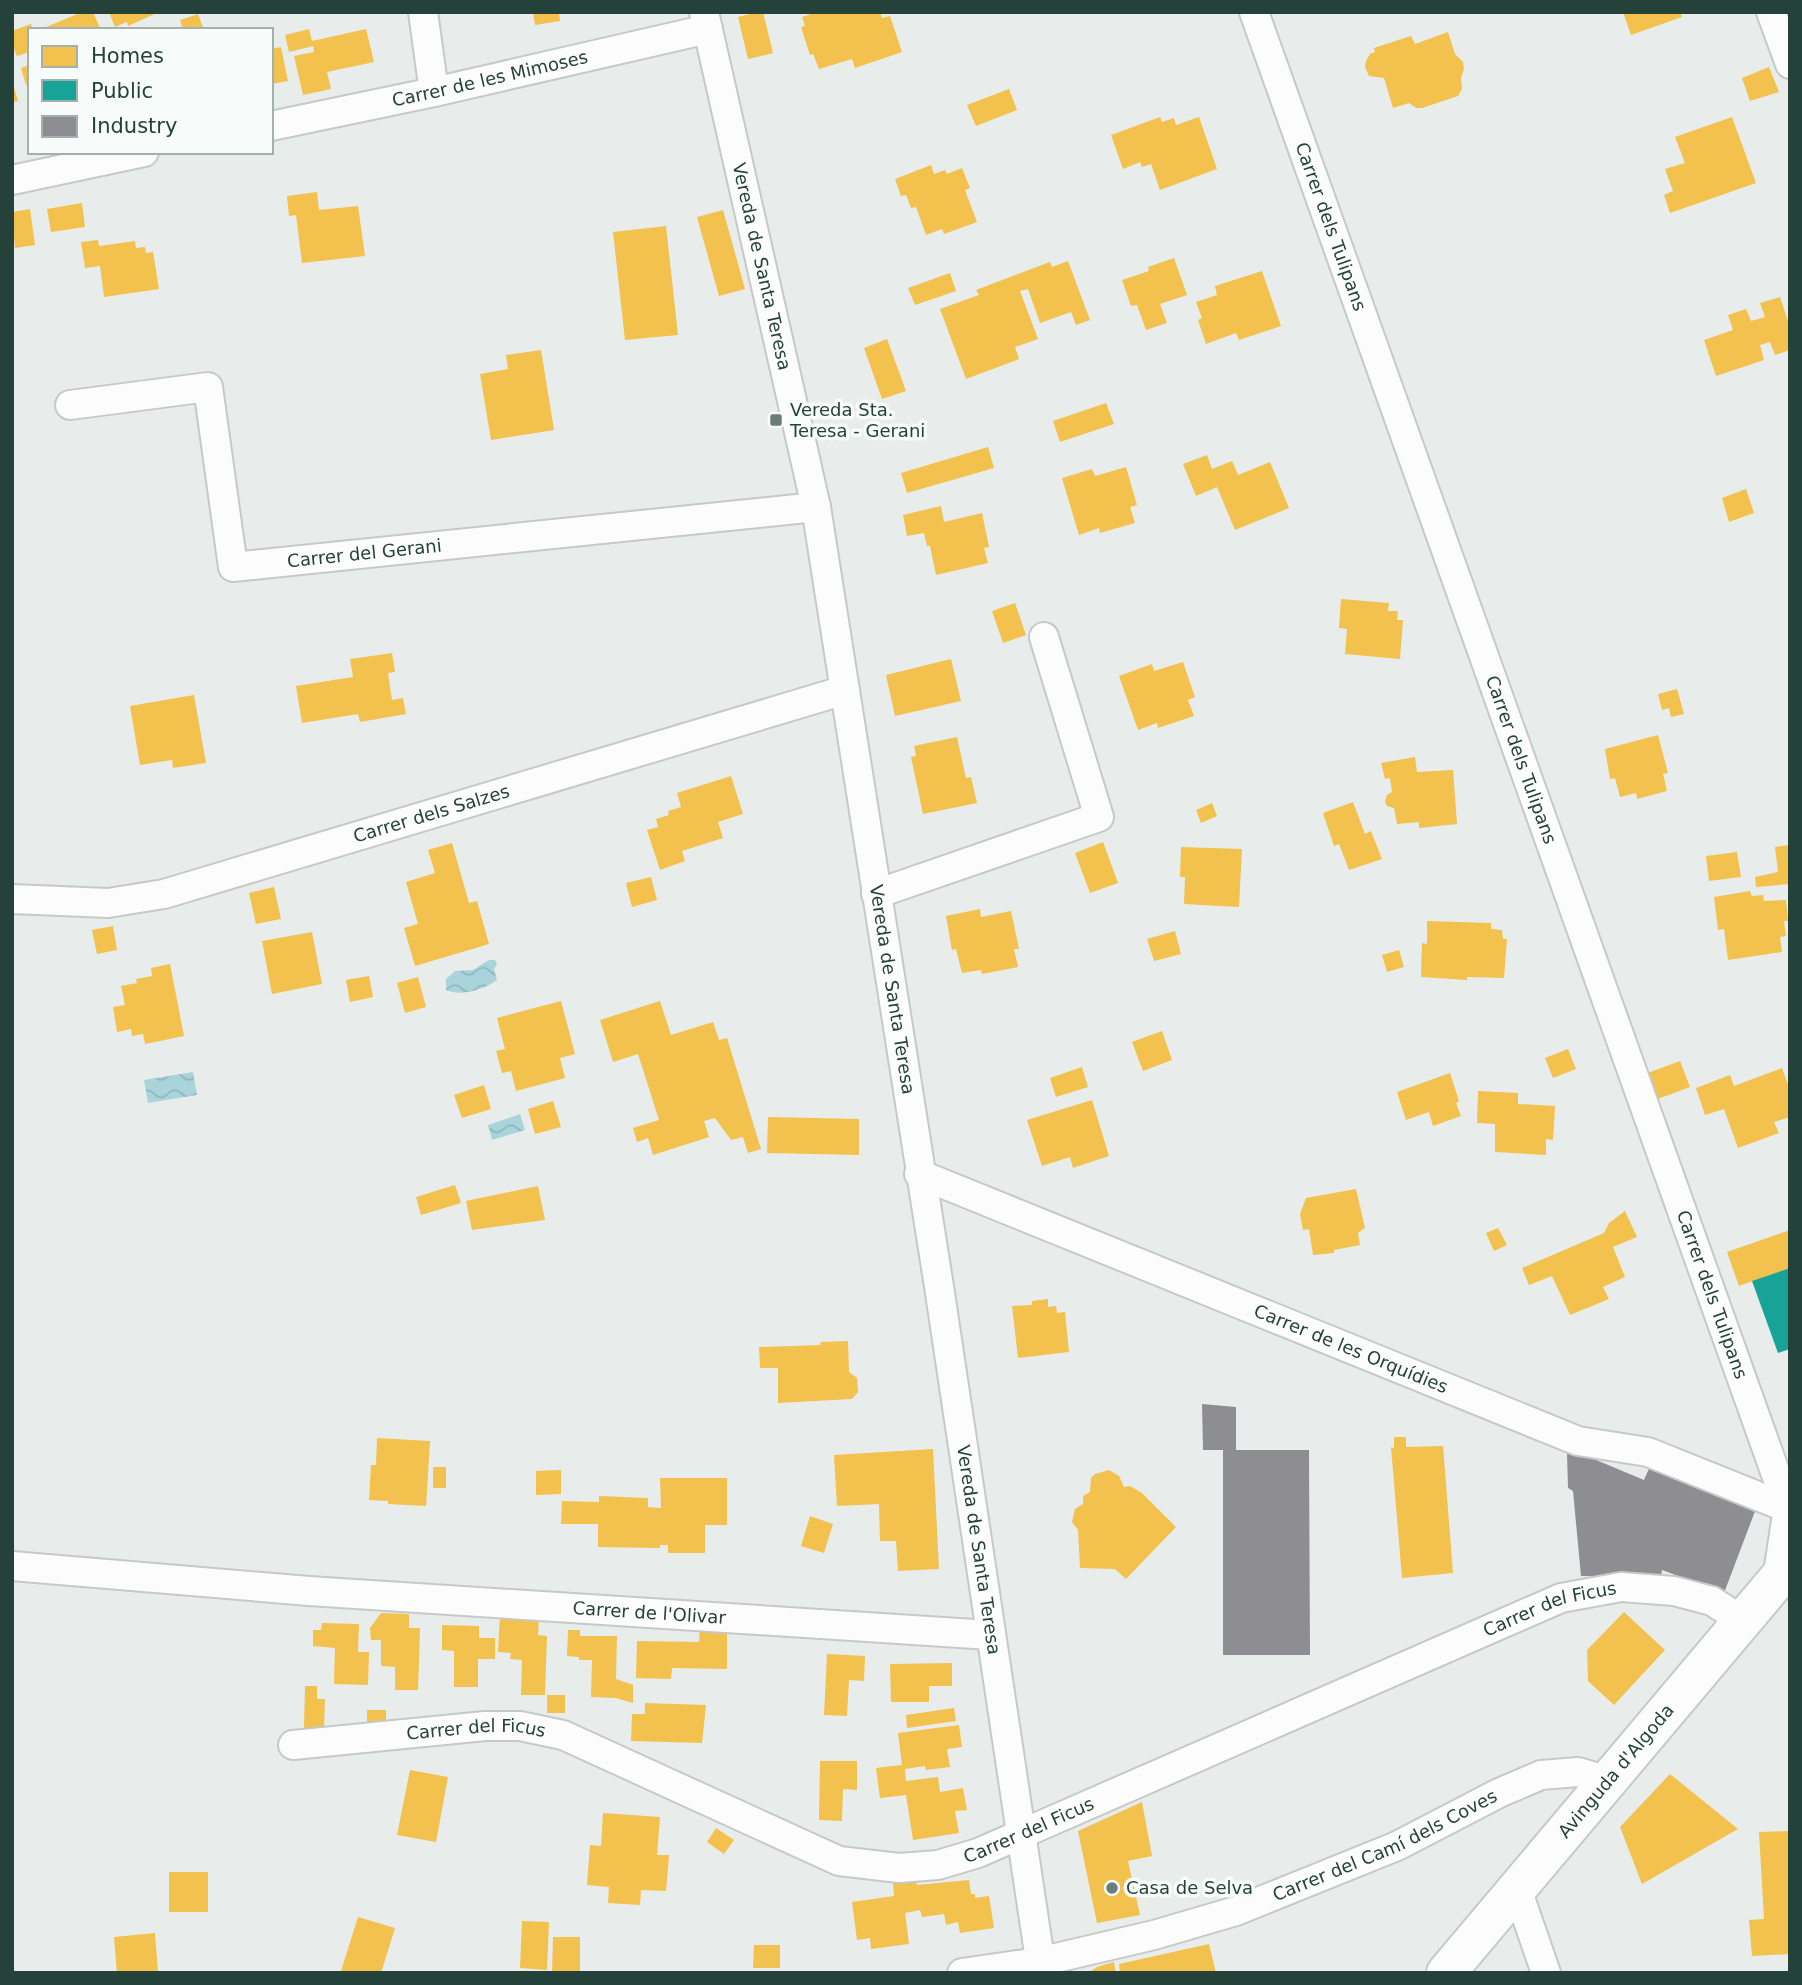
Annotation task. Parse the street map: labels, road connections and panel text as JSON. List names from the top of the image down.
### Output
{
  "streets": {
    "street": [
      "Carrer de les Mimoses",
      "Carrer dels Tulipans",
      "Vereda de Santa Teresa",
      "Carrer del Gerani",
      "Carrer dels Salzes",
      "Carrer de les Orquídies",
      "Carrer del Ficus",
      "Carrer de l'Olivar",
      "Avinguda d'Algoda",
      "Carrer del Camí dels Coves"
    ]
  },
  "crossings": [
    ["Carrer de les Mimoses", "Vereda de Santa Teresa"],
    ["Carrer dels Tulipans", "Carrer de les Orquídies"],
    ["Carrer dels Tulipans", "Avinguda d'Algoda"],
    ["Vereda de Santa Teresa", "Carrer del Gerani"],
    ["Vereda de Santa Teresa", "Carrer dels Salzes"],
    ["Vereda de Santa Teresa", "Carrer de les Orquídies"],
    ["Vereda de Santa Teresa", "Carrer del Ficus"],
    ["Vereda de Santa Teresa", "Carrer de l'Olivar"],
    ["Vereda de Santa Teresa", "Carrer del Camí dels Coves"],
    ["Carrer del Ficus", "Avinguda d'Algoda"],
    ["Avinguda d'Algoda", "Carrer del Camí dels Coves"]
  ],
  "places": {
    "transit": ["Vereda Sta. Teresa - Gerani"],
    "other": ["Casa de Selva"]
  },
  "legend": ["Homes", "Public", "Industry"]
}
